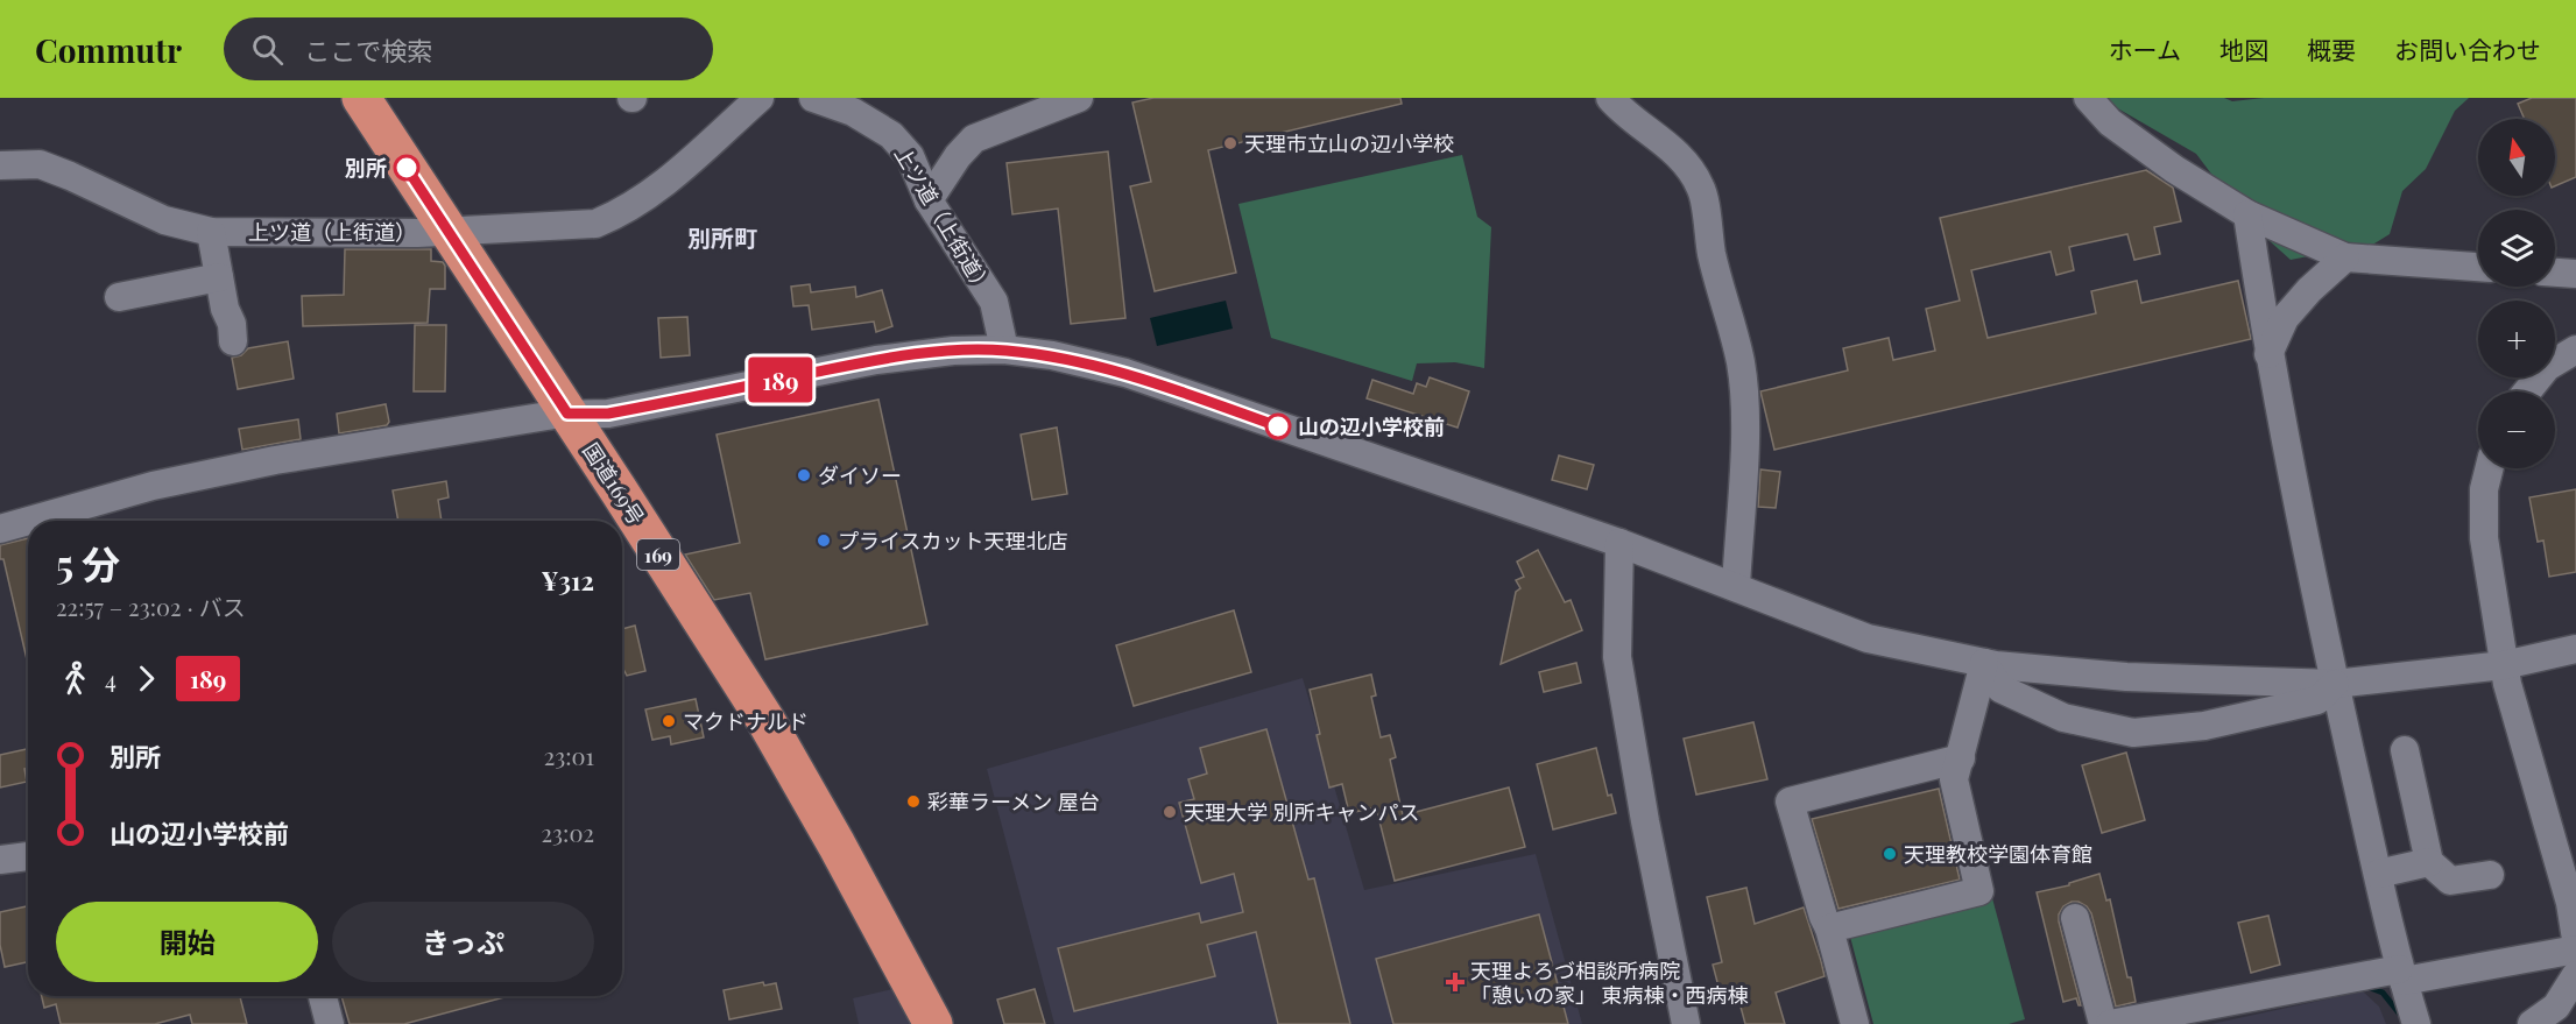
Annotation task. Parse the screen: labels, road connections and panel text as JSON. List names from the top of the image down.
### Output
{
  "streets": {
    "highway": ["国道169号", "169"],
    "street": ["上ツ道（上街道）"]
  },
  "crossings": [
    ["上ツ道（上街道）", "国道169号"]
  ],
  "districts": ["別所町"],
  "places": {
    "other": [
      "天理市立山の辺小学校",
      "別所",
      "山の辺小学校前",
      "ダイソー",
      "プライスカット天理北店",
      "マクドナルド",
      "彩華ラーメン 屋台",
      "天理大学 別所キャンパス",
      "天理教校学園体育館"
    ],
    "health": ["天理よろづ相談所病院 「憩いの家」 東病棟・西病棟"]
  },
  "lines": ["bus line 189"],
  "north": "top",
  "page": {
    "header": "Commutr",
    "search": "ここで検索",
    "nav": [
      "ホーム",
      "地図",
      "概要",
      "お問い合わせ"
    ],
    "on_map": "189",
    "map_buttons": ["+", "−"],
    "heading": ["5 分", "22:57 – 23:02 · バス", "¥312"],
    "legs": ["4", "189"],
    "list": [
      {
        "name": "別所",
        "value": "23:01"
      },
      {
        "name": "山の辺小学校前",
        "value": "23:02"
      }
    ],
    "buttons": ["開始", "きっぷ"]
  }
}
